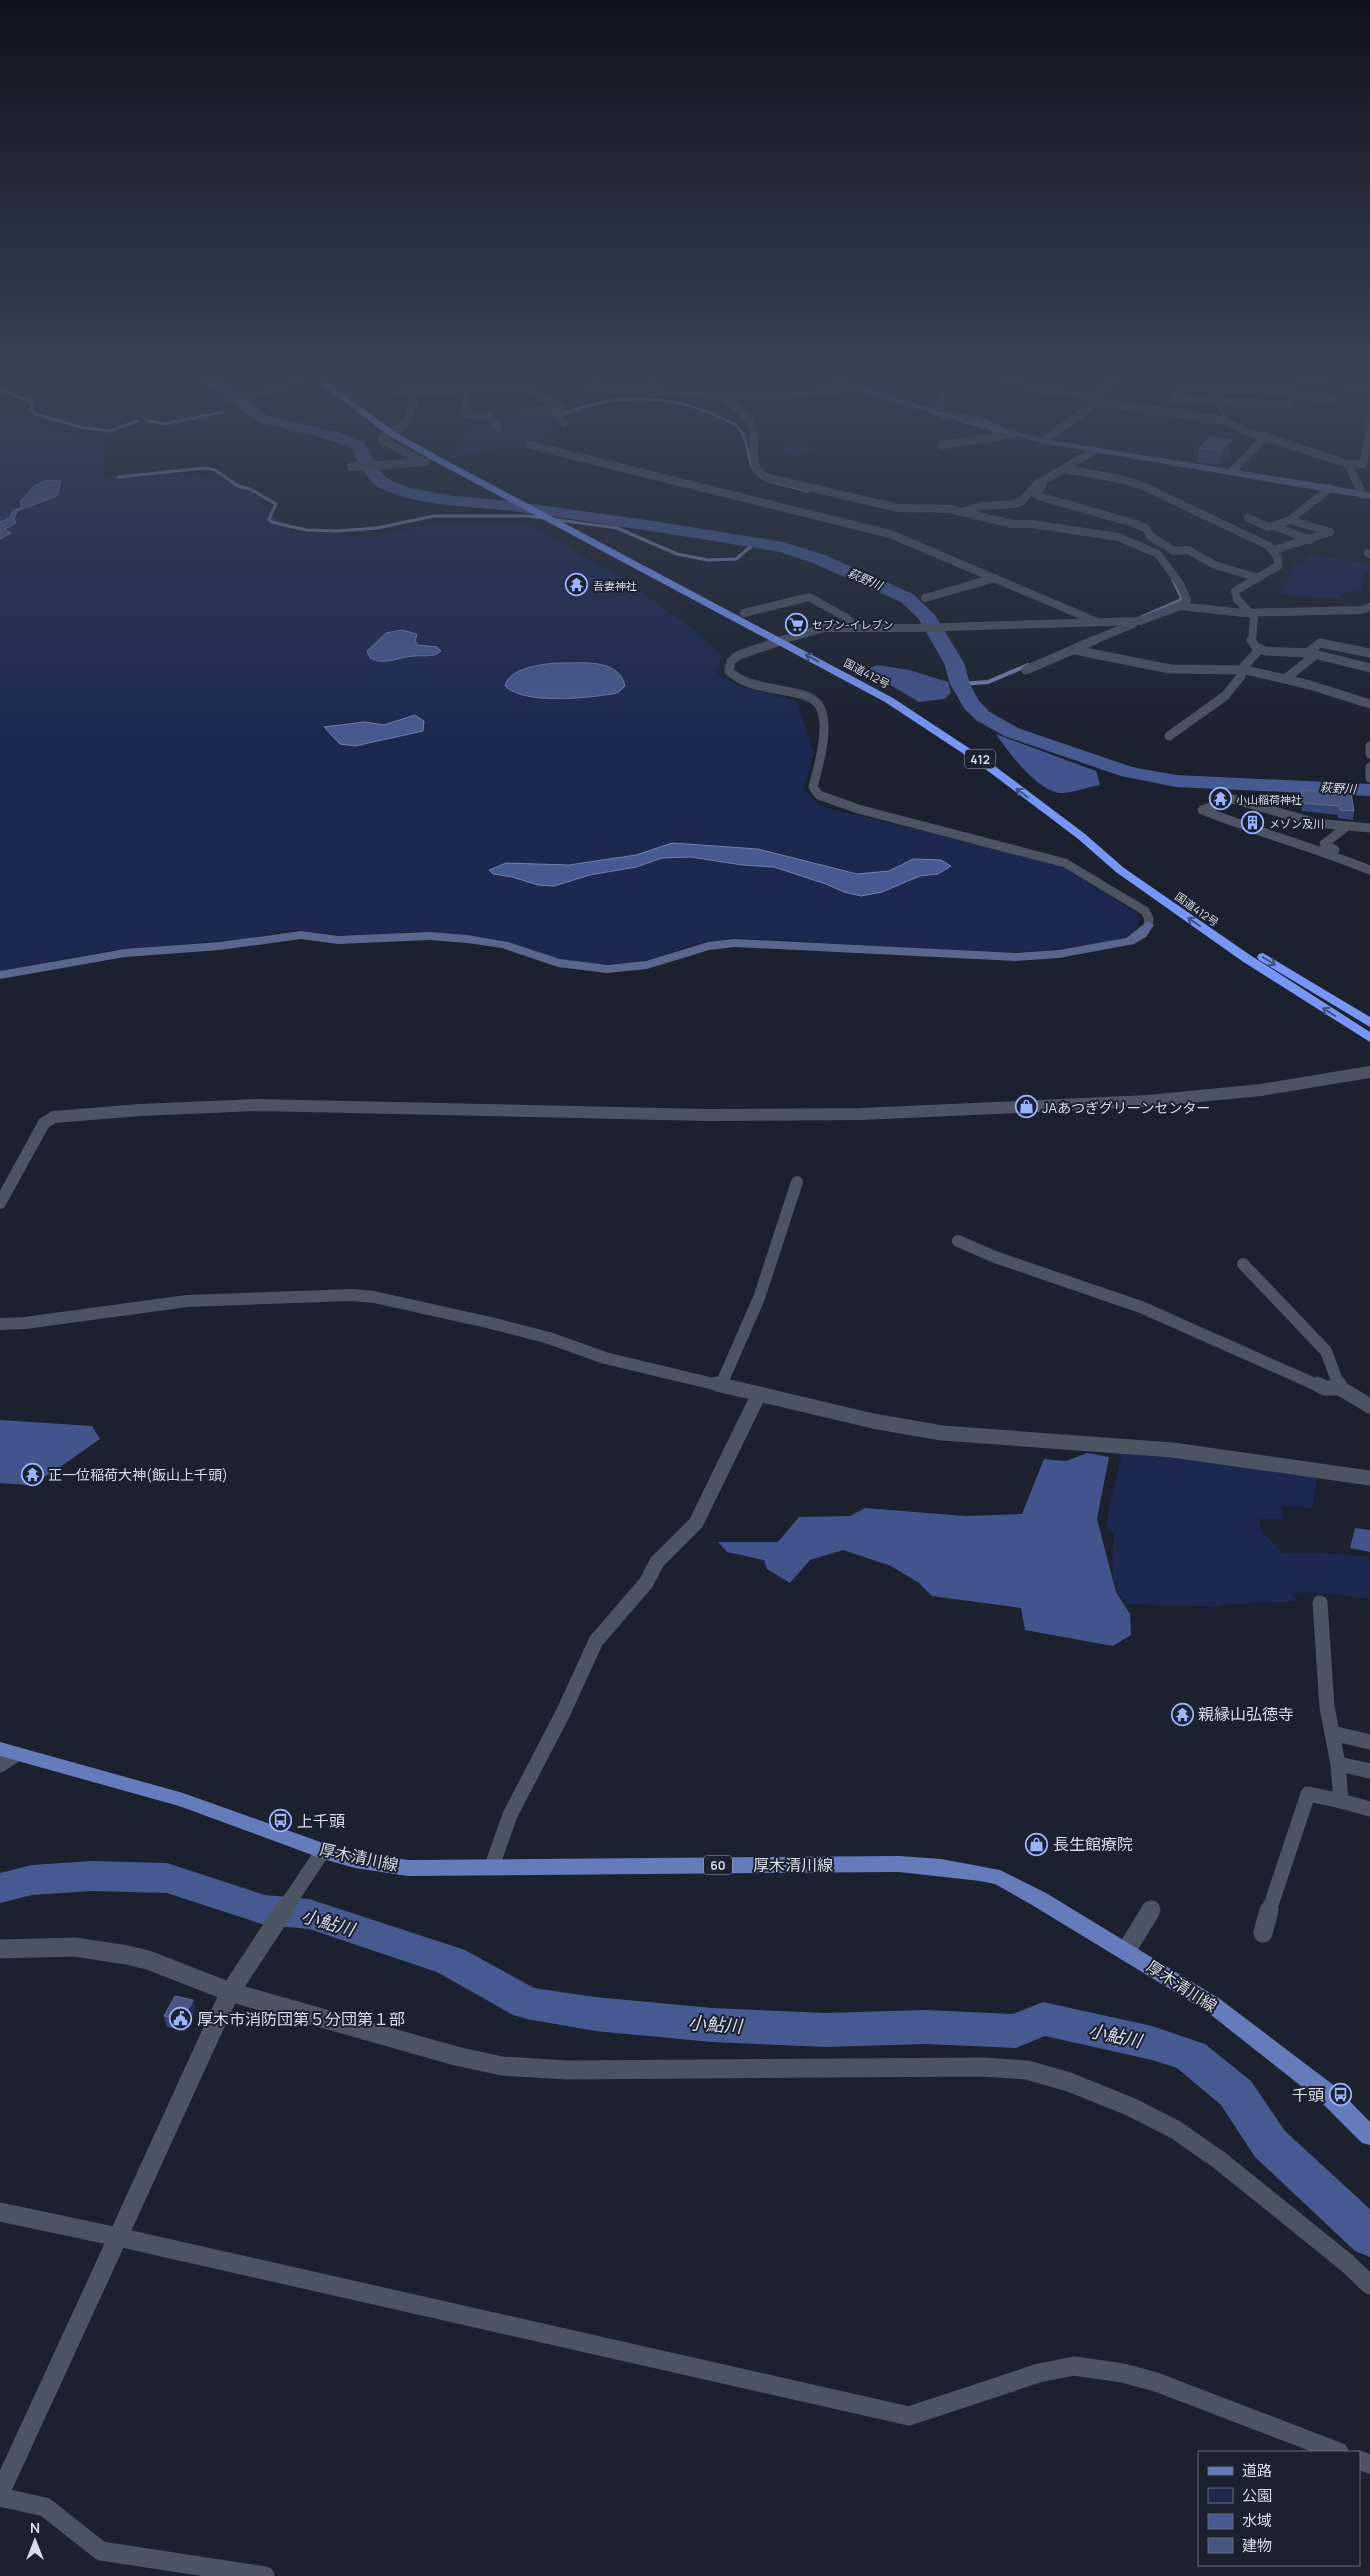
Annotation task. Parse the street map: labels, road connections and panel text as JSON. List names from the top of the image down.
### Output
{
  "streets": {
    "highway": ["国道412号", "412"],
    "main road": ["厚木清川線", "60"]
  },
  "water": ["萩野川", "小鮎川"],
  "places": {
    "temple": [
      "吾妻神社",
      "小山稲荷神社",
      "正一位稲荷大神(飯山上千頭)",
      "親縁山弘徳寺"
    ],
    "supermarket": ["セブン-イレブン"],
    "building": ["メゾン及川"],
    "shop": ["JAあつぎグリーンセンター", "長生館療院"],
    "bus stop": ["上千頭", "千頭"],
    "public building": ["厚木市消防団第５分団第１部"]
  },
  "legend": [
    "道路",
    "公園",
    "水域",
    "建物"
  ],
  "north": "top"
}
